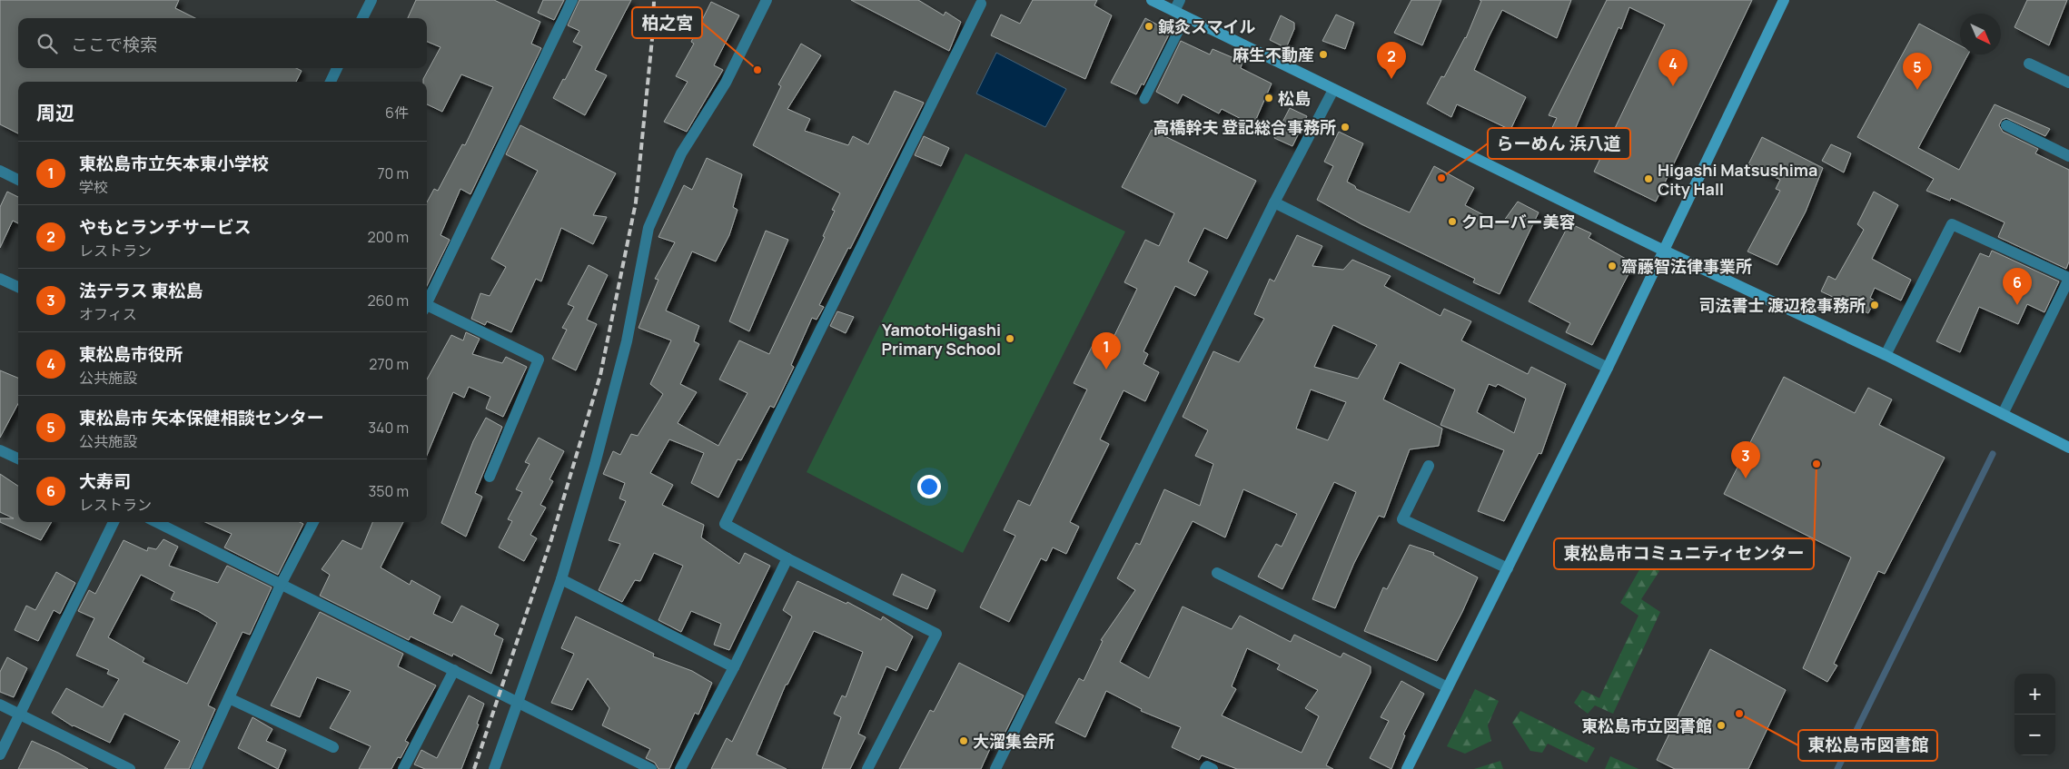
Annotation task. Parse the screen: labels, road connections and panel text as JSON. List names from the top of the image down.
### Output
{
  "places": [
    "鍼灸スマイル",
    "麻生不動産",
    "柏之宮",
    "松島",
    "高橋幹夫 登記総合事務所",
    "らーめん 浜八道",
    "Higashi Matsushima City Hall",
    "クローバー美容",
    "齋藤智法律事業所",
    "司法書士 渡辺稔事務所",
    "YamotoHigashi Primary School",
    "東松島市コミュニティセンター",
    "東松島市図書館",
    "東松島市立図書館",
    "大溜集会所"
  ],
  "north": "bottom right",
  "page": {
    "search": "ここで検索",
    "pins": [
      "2",
      "4",
      "5",
      "6",
      "1",
      "3"
    ],
    "heading": ["周辺", "6件"],
    "list": [
      {
        "mark": "1",
        "name": "東松島市立矢本東小学校",
        "note": "学校",
        "value": "70 m"
      },
      {
        "mark": "2",
        "name": "やもとランチサービス",
        "note": "レストラン",
        "value": "200 m"
      },
      {
        "mark": "3",
        "name": "法テラス 東松島",
        "note": "オフィス",
        "value": "260 m"
      },
      {
        "mark": "4",
        "name": "東松島市役所",
        "note": "公共施設",
        "value": "270 m"
      },
      {
        "mark": "5",
        "name": "東松島市 矢本保健相談センター",
        "note": "公共施設",
        "value": "340 m"
      },
      {
        "mark": "6",
        "name": "大寿司",
        "note": "レストラン",
        "value": "350 m"
      }
    ],
    "map_buttons": ["+", "−"]
  }
}
